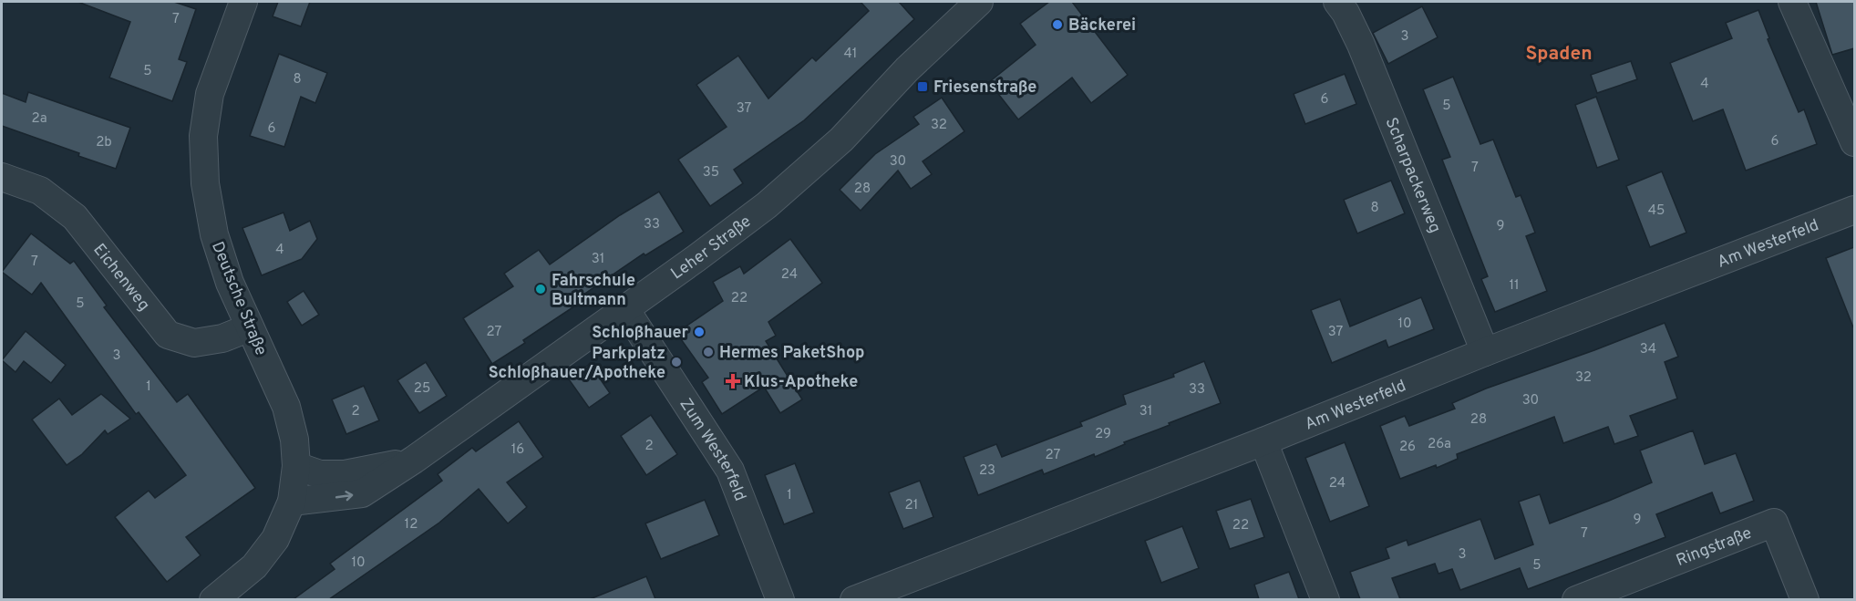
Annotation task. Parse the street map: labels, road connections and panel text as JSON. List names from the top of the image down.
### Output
{
  "streets": {
    "street": [
      "Scharpackerweg",
      "Am Westerfeld",
      "Leher Straße",
      "Eichenweg",
      "Deutsche Straße",
      "Zum Westerfeld",
      "Ringstraße"
    ]
  },
  "crossings": [
    ["Scharpackerweg", "Am Westerfeld"],
    ["Leher Straße", "Deutsche Straße"],
    ["Leher Straße", "Zum Westerfeld"],
    ["Eichenweg", "Deutsche Straße"]
  ],
  "districts": ["Spaden"],
  "places": {
    "other": [
      "Bäckerei",
      "Fahrschule Bultmann",
      "Schloßhauer",
      "Hermes PaketShop",
      "Parkplatz Schloßhauer/Apotheke"
    ],
    "transit": ["Friesenstraße"],
    "health": ["Klus-Apotheke"]
  },
  "house_numbers": [
    "7",
    "3",
    "41",
    "5",
    "8",
    "4",
    "6",
    "5",
    "37",
    "2a",
    "32",
    "6",
    "6",
    "2b",
    "30",
    "7",
    "35",
    "28",
    "8",
    "45",
    "33",
    "9",
    "4",
    "31",
    "7",
    "24",
    "11",
    "22",
    "5",
    "10",
    "27",
    "37",
    "34",
    "3",
    "32",
    "1",
    "25",
    "33",
    "30",
    "2",
    "31",
    "28",
    "29",
    "26a",
    "2",
    "26",
    "16",
    "27",
    "23",
    "24",
    "1",
    "21",
    "9",
    "12",
    "22",
    "7",
    "3",
    "10",
    "5"
  ]
}
